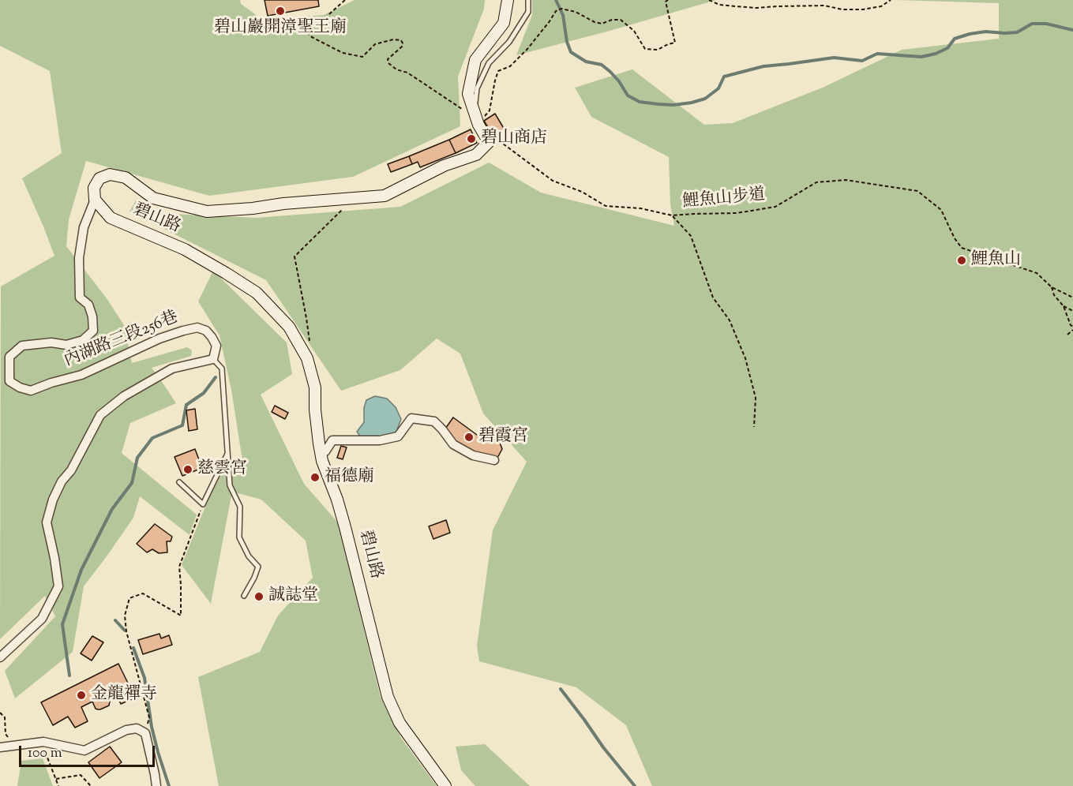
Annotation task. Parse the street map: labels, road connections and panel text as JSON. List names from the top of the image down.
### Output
{
  "streets": {
    "street": ["碧山路", "內湖路三段256巷"],
    "path": ["鯉魚山步道"]
  },
  "crossings": [
    ["鯉魚山步道", "碧山路"],
    ["碧山路", "內湖路三段256巷"]
  ],
  "places": [
    "碧山巖開漳聖王廟",
    "碧山商店",
    "鯉魚山",
    "碧霞宮",
    "慈雲宮",
    "福德廟",
    "誠誌堂",
    "金龍禪寺"
  ],
  "scale_bar": "100 m"
}
